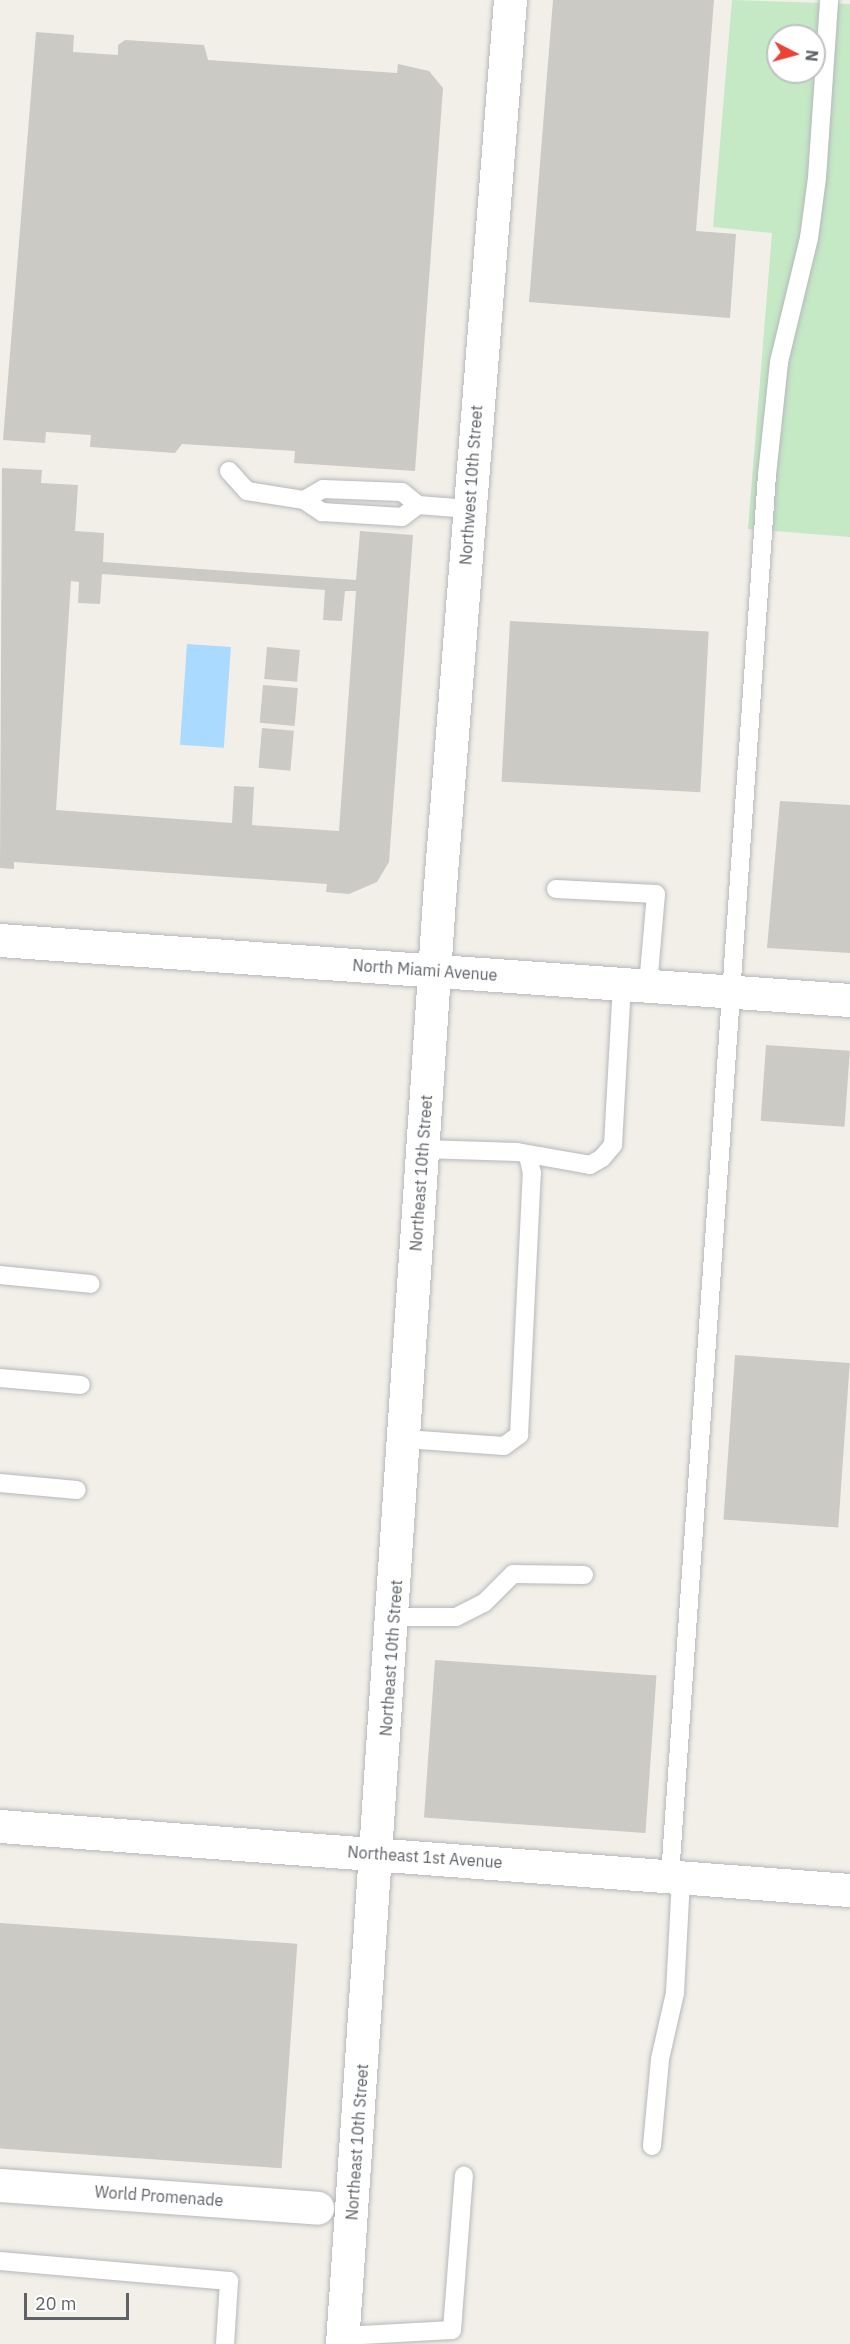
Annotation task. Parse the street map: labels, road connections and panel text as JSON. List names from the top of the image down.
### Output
{
  "streets": {
    "street": [
      "Northwest 10th Street",
      "North Miami Avenue",
      "Northeast 10th Street",
      "Northeast 1st Avenue",
      "World Promenade"
    ]
  },
  "crossings": [
    ["Northwest 10th Street", "North Miami Avenue"],
    ["Northwest 10th Street", "Northeast 10th Street"],
    ["North Miami Avenue", "Northeast 10th Street"],
    ["Northeast 10th Street", "Northeast 1st Avenue"]
  ],
  "scale_bar": "20 m",
  "north": "right"
}
